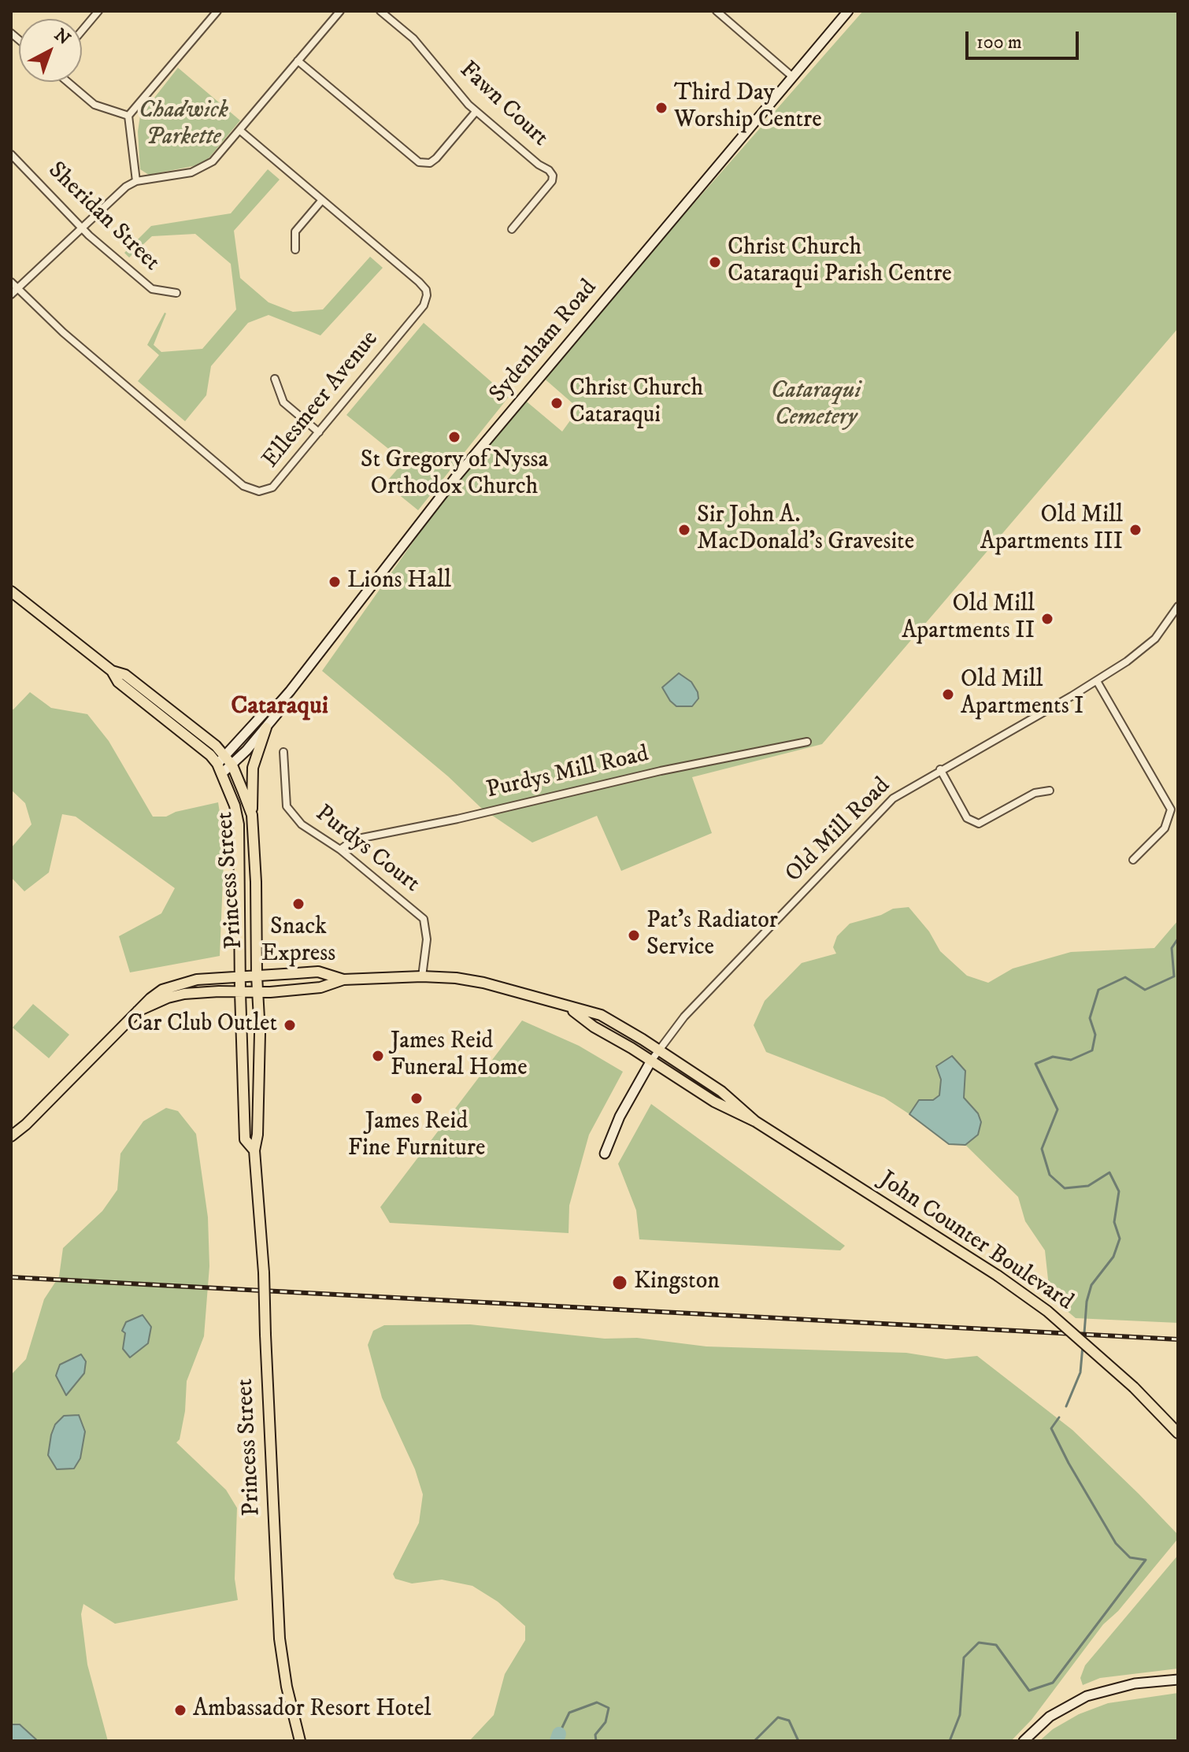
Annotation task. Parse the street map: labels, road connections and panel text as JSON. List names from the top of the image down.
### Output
{
  "streets": {
    "main road": ["Sydenham Road", "Princess Street", "John Counter Boulevard"],
    "street": [
      "Fawn Court",
      "Sheridan Street",
      "Ellesmeer Avenue",
      "Purdys Mill Road",
      "Old Mill Road",
      "Purdys Court"
    ]
  },
  "crossings": [
    ["Sydenham Road", "Princess Street"],
    ["Purdys Mill Road", "Purdys Court"],
    ["Old Mill Road", "John Counter Boulevard"],
    ["Purdys Court", "John Counter Boulevard"],
    ["Princess Street", "John Counter Boulevard"]
  ],
  "districts": ["Cataraqui"],
  "parks": ["Chadwick Parkette", "Cataraqui Cemetery"],
  "places": [
    "Third Day Worship Centre",
    "Christ Church Cataraqui Parish Centre",
    "Christ Church Cataraqui",
    "St Gregory of Nyssa Orthodox Church",
    "Sir John A. MacDonald's Gravesite",
    "Old Mill Apartments III",
    "Lions Hall",
    "Old Mill Apartments II",
    "Old Mill Apartments I",
    "Snack Express",
    "Pat's Radiator Service",
    "Car Club Outlet",
    "James Reid Funeral Home",
    "James Reid Fine Furniture",
    "Kingston",
    "Ambassador Resort Hotel"
  ],
  "scale_bar": "100 m",
  "north": "top right"
}
